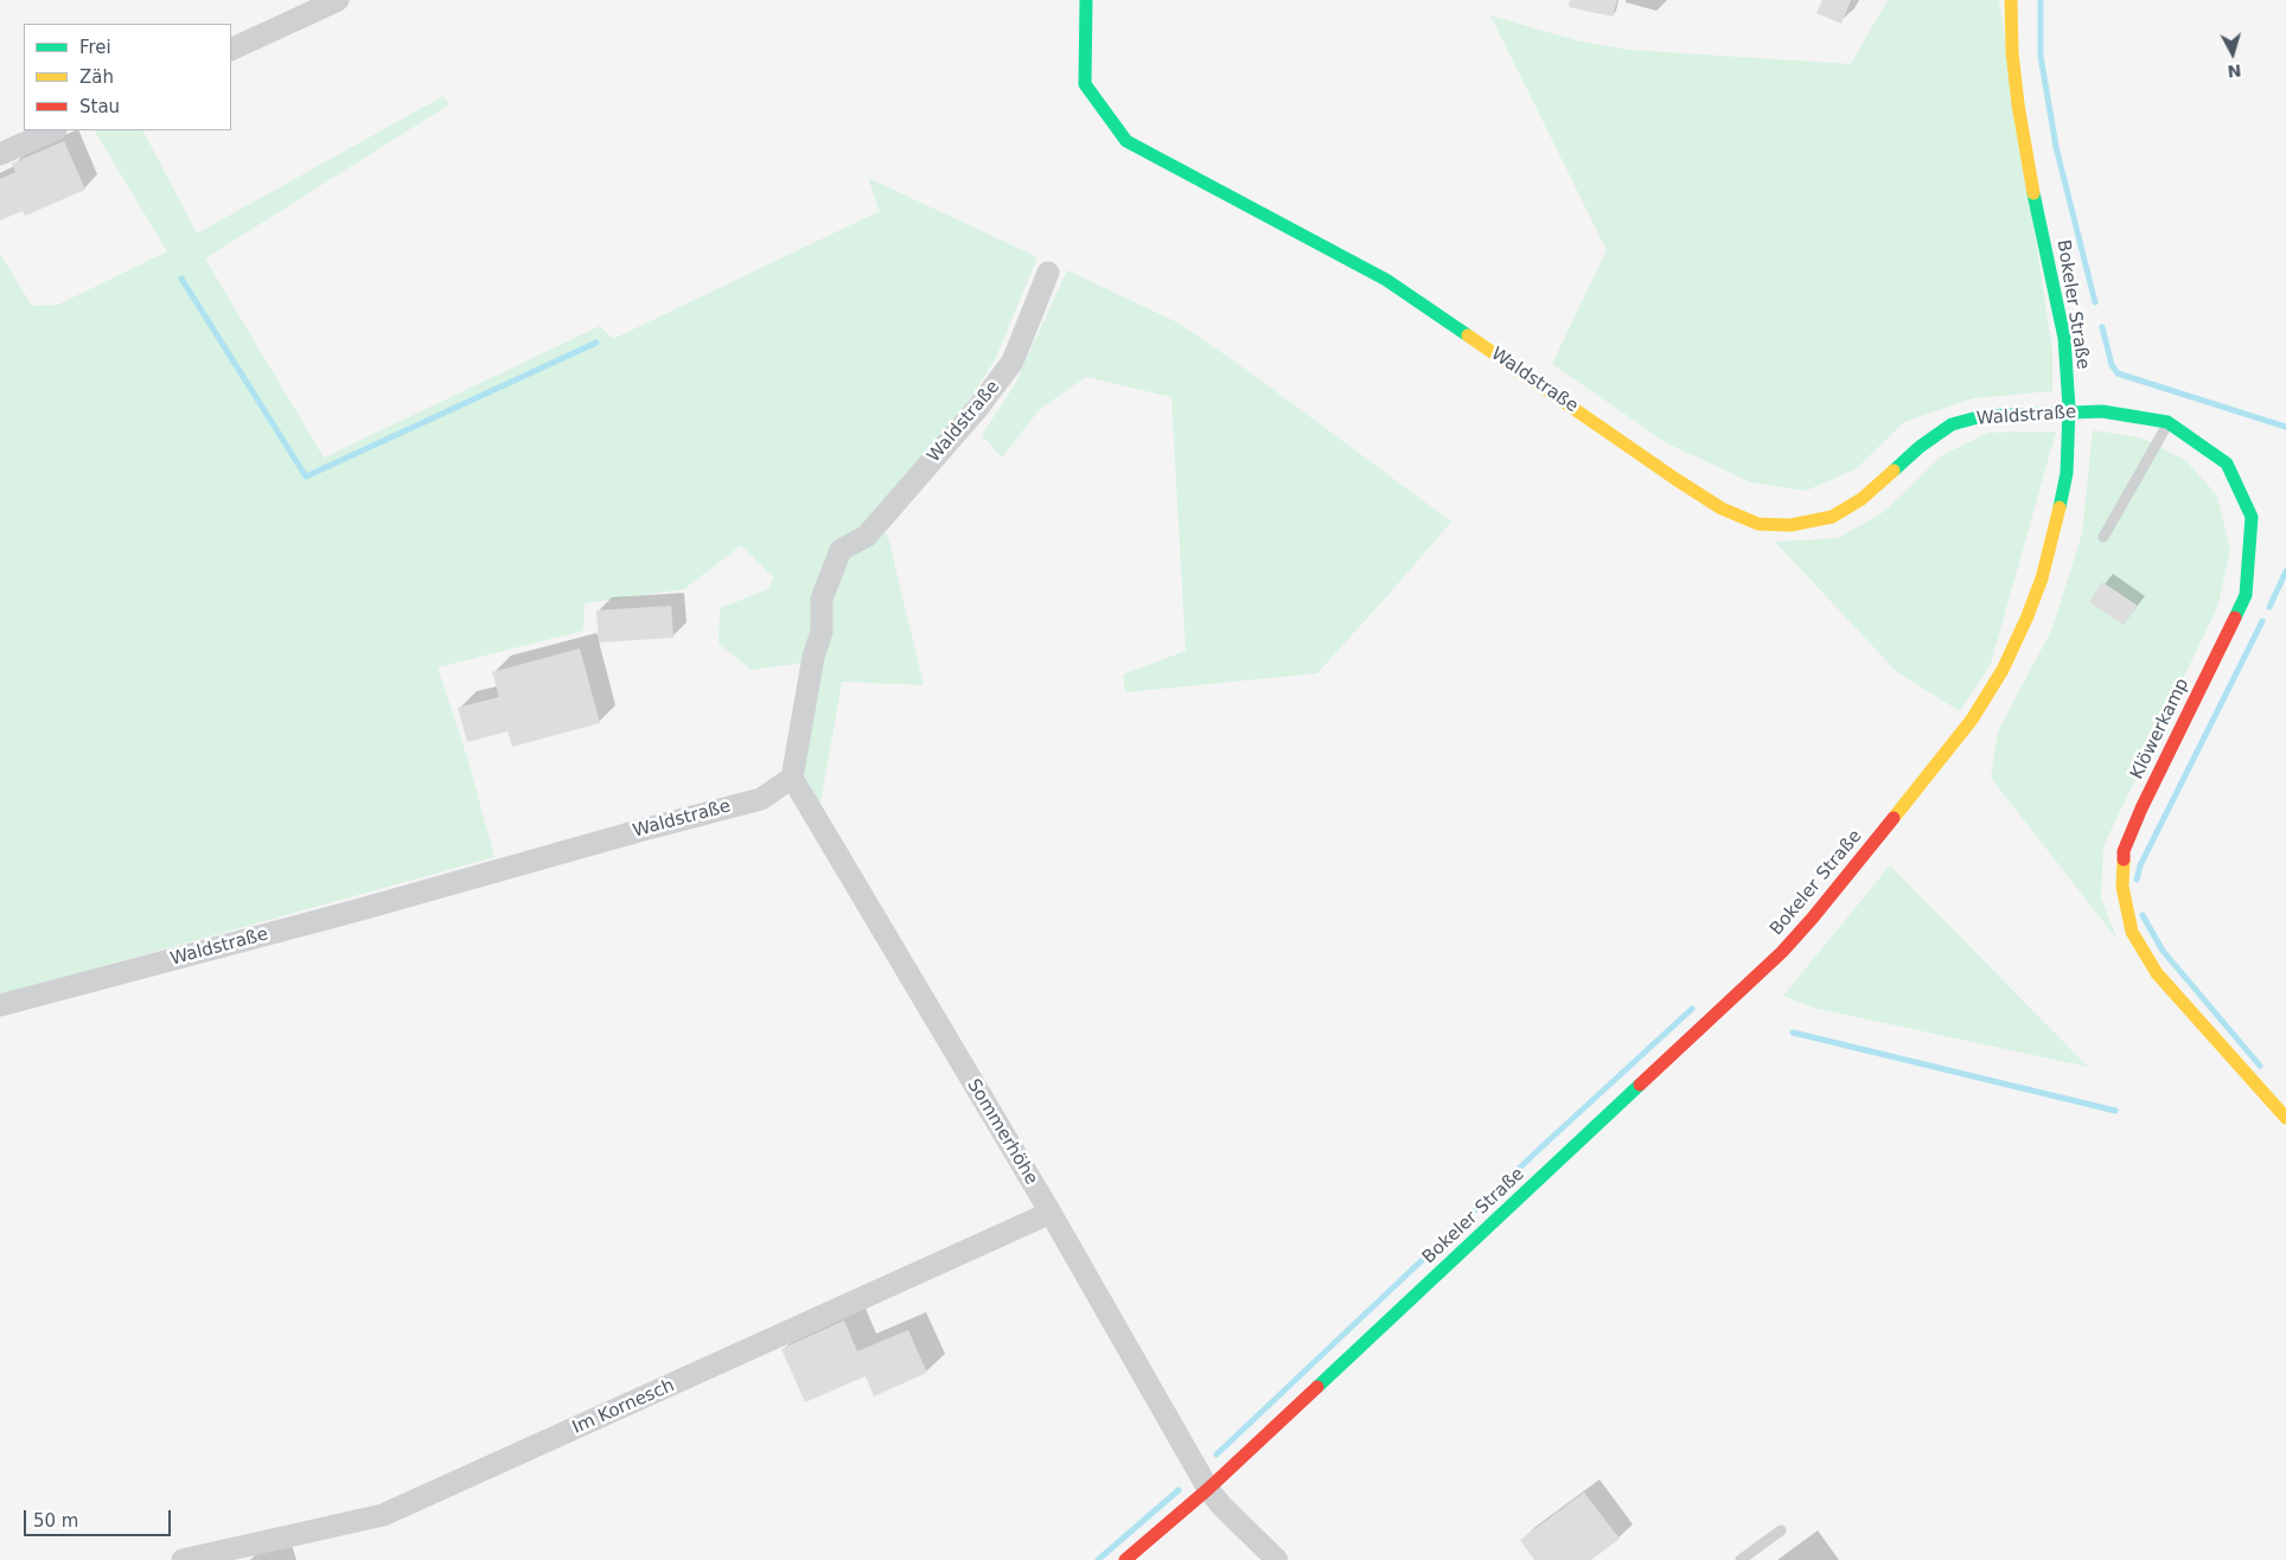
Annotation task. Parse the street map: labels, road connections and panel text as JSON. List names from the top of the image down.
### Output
{
  "streets": {
    "street": [
      "Bokeler Straße",
      "Waldstraße",
      "Klöwerkamp",
      "Sommerhöhe",
      "Im Kornesch"
    ]
  },
  "crossings": [
    ["Bokeler Straße", "Waldstraße"],
    ["Bokeler Straße", "Sommerhöhe"],
    ["Waldstraße", "Klöwerkamp"],
    ["Waldstraße", "Sommerhöhe"],
    ["Sommerhöhe", "Im Kornesch"]
  ],
  "legend": ["Frei", "Zäh", "Stau"],
  "scale_bar": "50 m",
  "north": "bottom"
}
